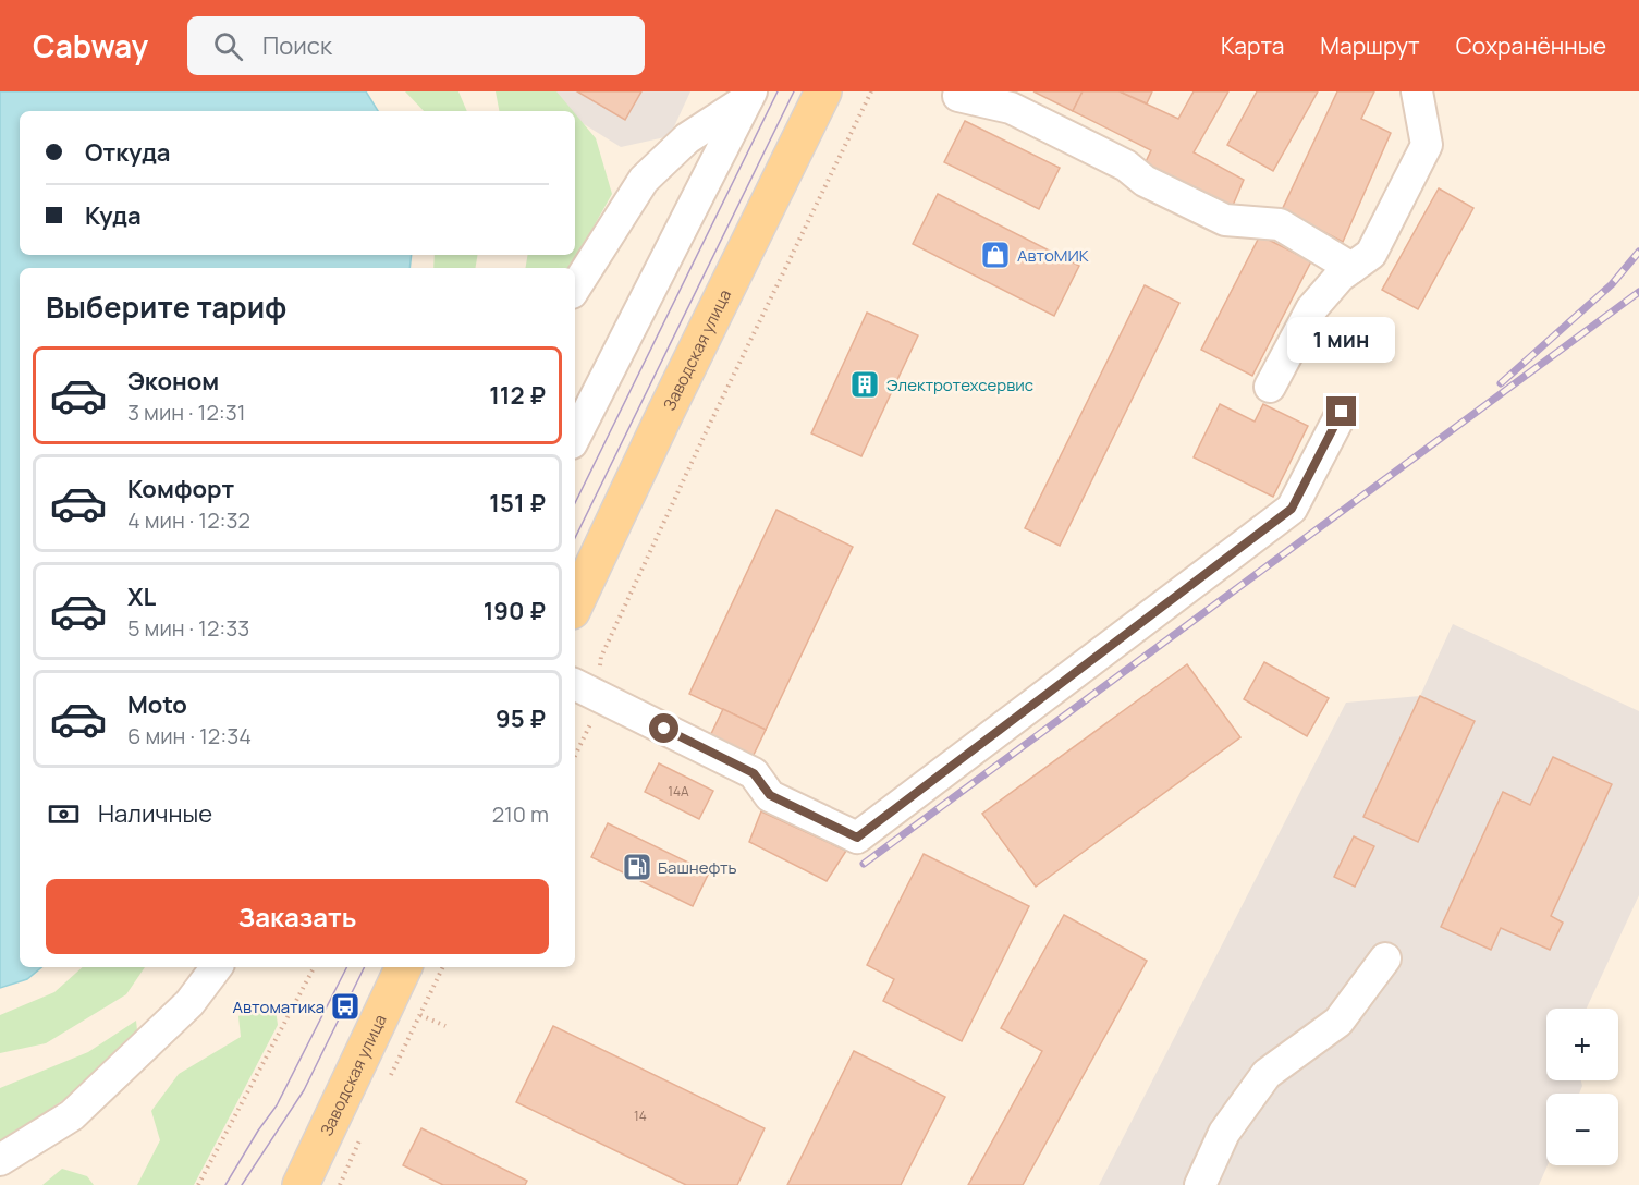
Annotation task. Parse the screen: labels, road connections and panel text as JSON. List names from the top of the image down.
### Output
{
  "streets": {
    "main road": ["Заводская улица"]
  },
  "places": {
    "shop": ["АвтоМИК"],
    "building": ["Электротехсервис"],
    "fuel station": ["Башнефть"],
    "bus stop": ["Автоматика"]
  },
  "house_numbers": ["14А", "14"],
  "page": {
    "header": "Cabway",
    "search": "Поиск",
    "nav": ["Карта", "Маршрут", "Сохранённые"],
    "banner": ["Откуда", "Куда"],
    "heading": "Выберите тариф",
    "bubble": "1 мин",
    "list": [
      {
        "name": "Эконом",
        "note": "3 мин · 12:31",
        "value": "112 ₽"
      },
      {
        "name": "Комфорт",
        "note": "4 мин · 12:32",
        "value": "151 ₽"
      },
      {
        "name": "XL",
        "note": "5 мин · 12:33",
        "value": "190 ₽"
      },
      {
        "name": "Moto",
        "note": "6 мин · 12:34",
        "value": "95 ₽"
      }
    ],
    "pay": ["Наличные", "210 m"],
    "buttons": "Заказать",
    "map_buttons": ["+", "−"]
  }
}
